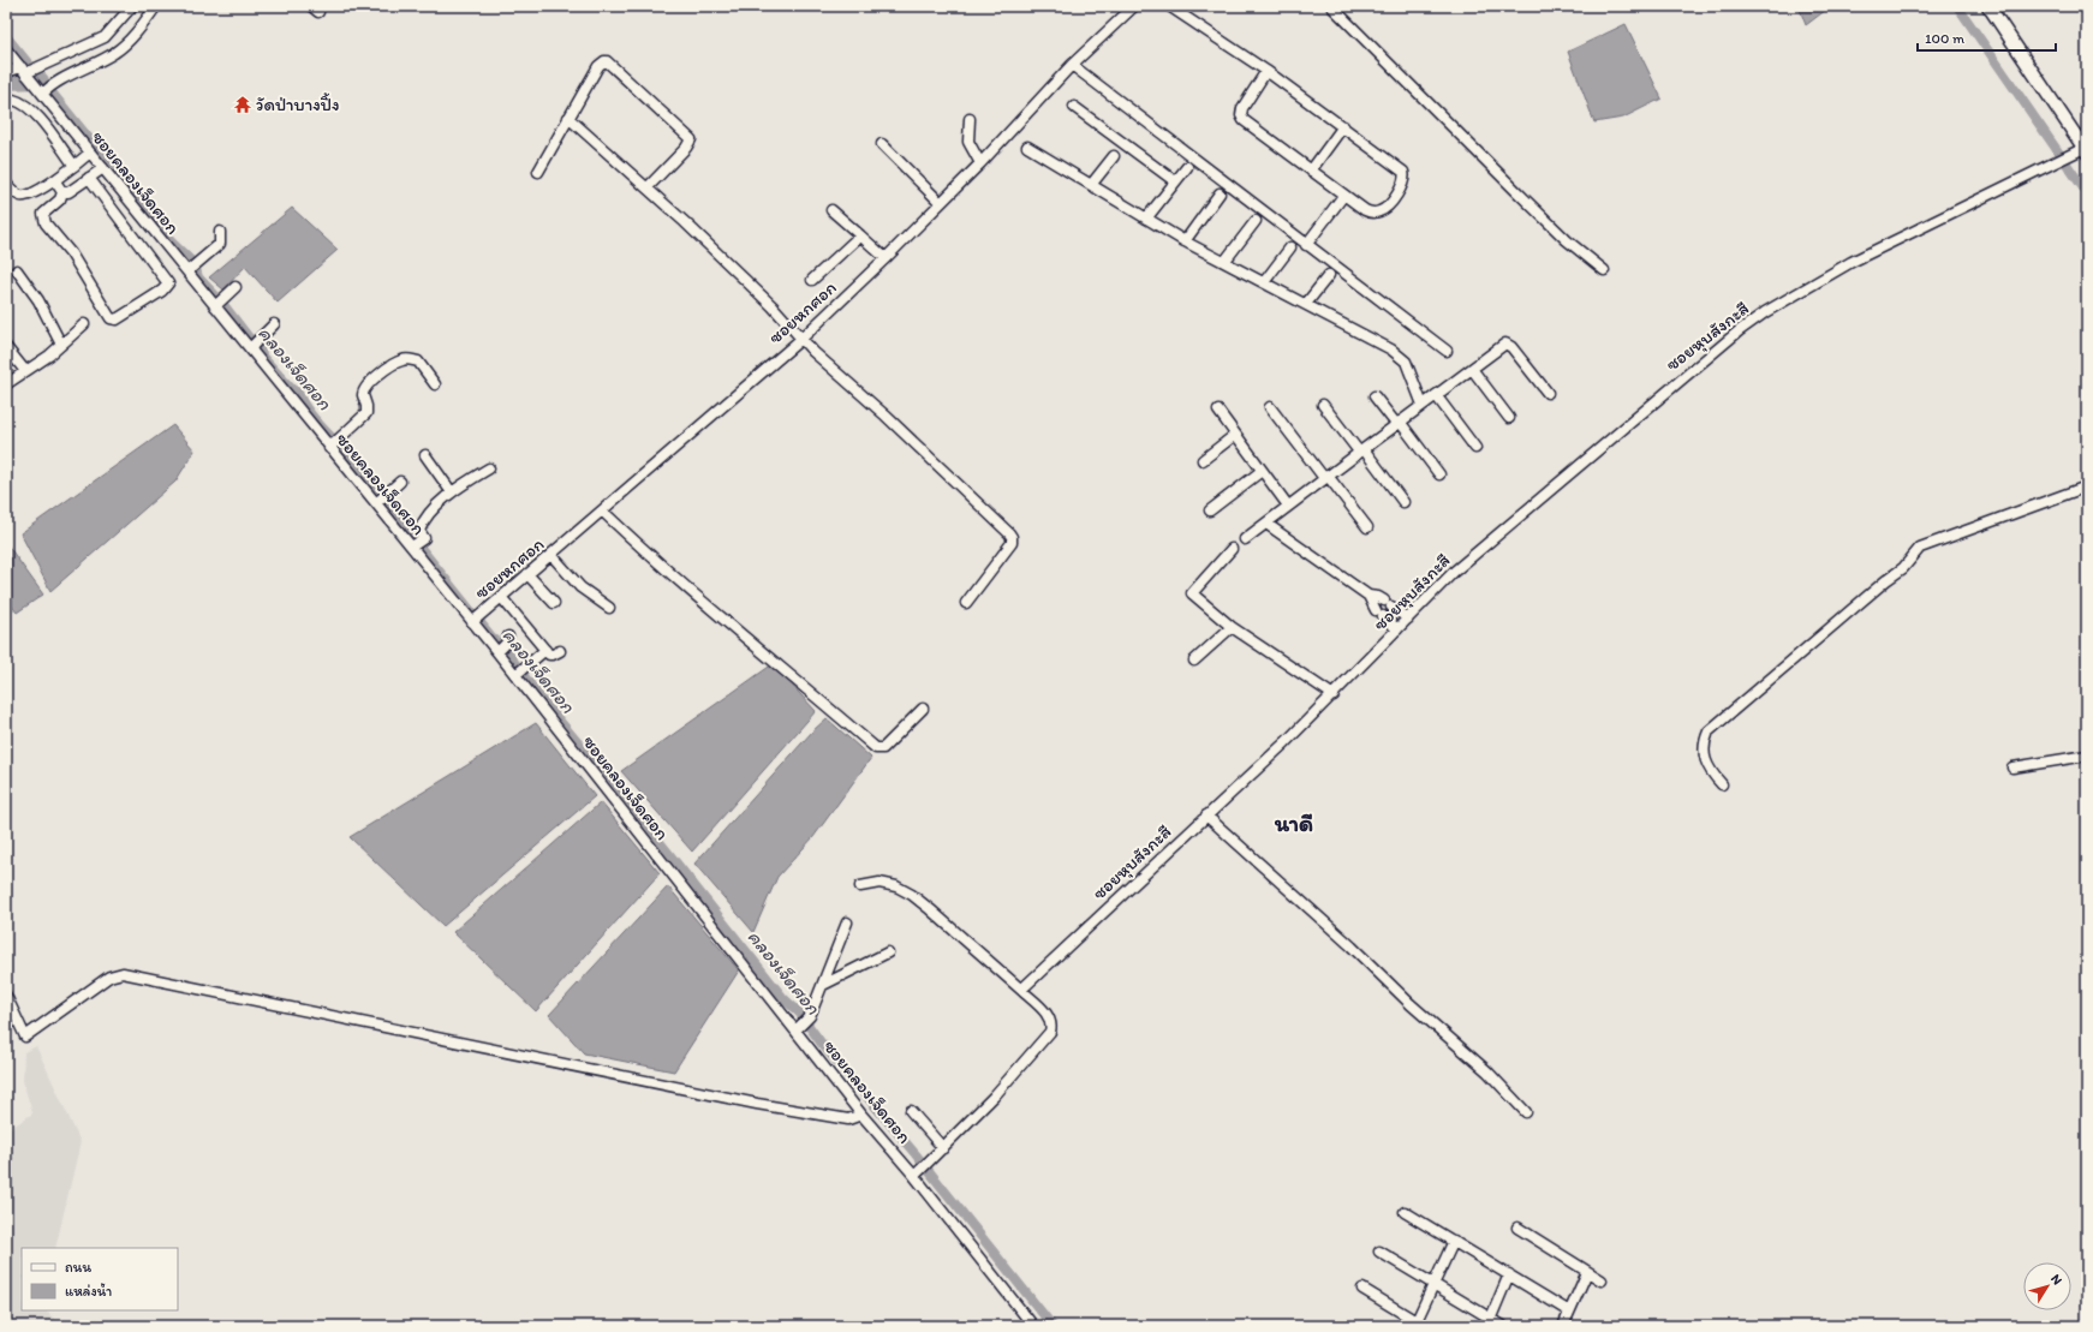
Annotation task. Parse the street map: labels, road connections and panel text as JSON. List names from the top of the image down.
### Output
{
  "streets": {
    "street": ["ซอยคลองเจ็ดศอก", "ซอยหกศอก", "ซอยหุบสังกะสี"]
  },
  "crossings": [
    ["ซอยคลองเจ็ดศอก", "ซอยหกศอก"]
  ],
  "districts": ["นาดี"],
  "water": ["คลองเจ็ดศอก"],
  "places": {
    "temple": ["วัดป่าบางปิ้ง"]
  },
  "legend": ["ถนน", "แหล่งน้ำ"],
  "scale_bar": "100 m",
  "north": "top right"
}
